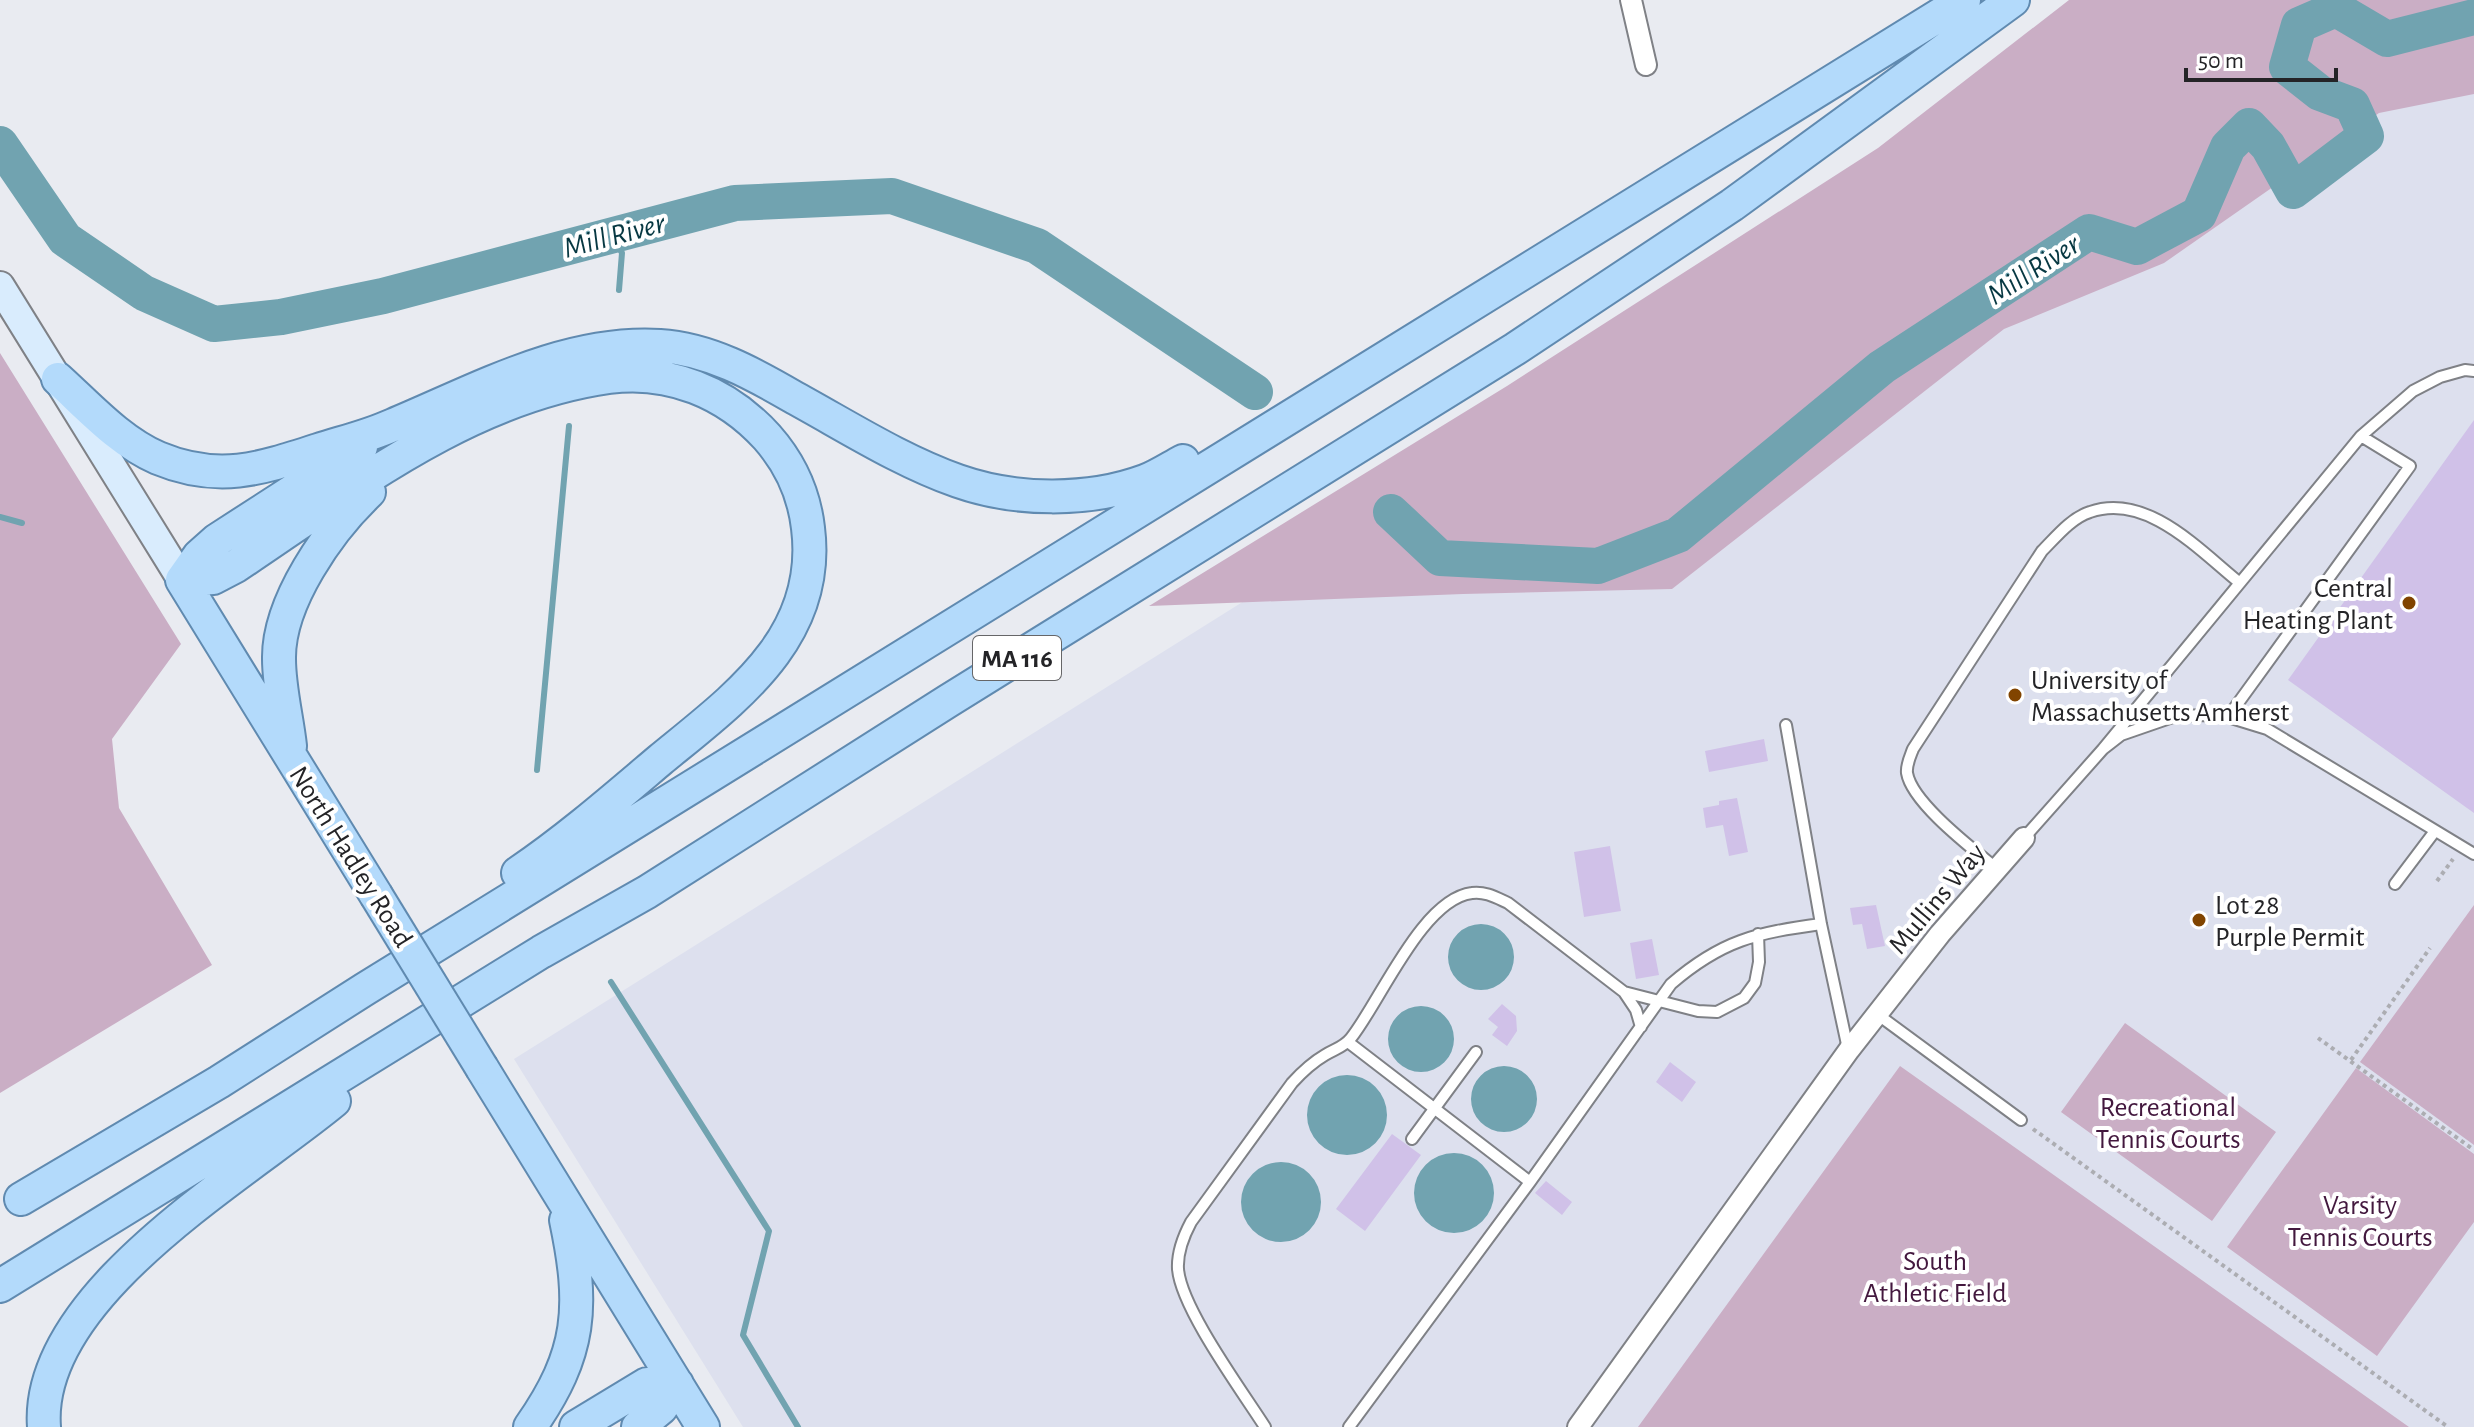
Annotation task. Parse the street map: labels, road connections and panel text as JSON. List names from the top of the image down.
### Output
{
  "streets": {
    "main road": ["MA 116", "North Hadley Road"],
    "street": ["Mullins Way"]
  },
  "water": ["Mill River"],
  "parks": ["Recreational Tennis Courts", "Varsity Tennis Courts", "South Athletic Field"],
  "places": ["Central Heating Plant", "University of Massachusetts Amherst", "Lot 28 Purple Permit"],
  "scale_bar": "50 m"
}
